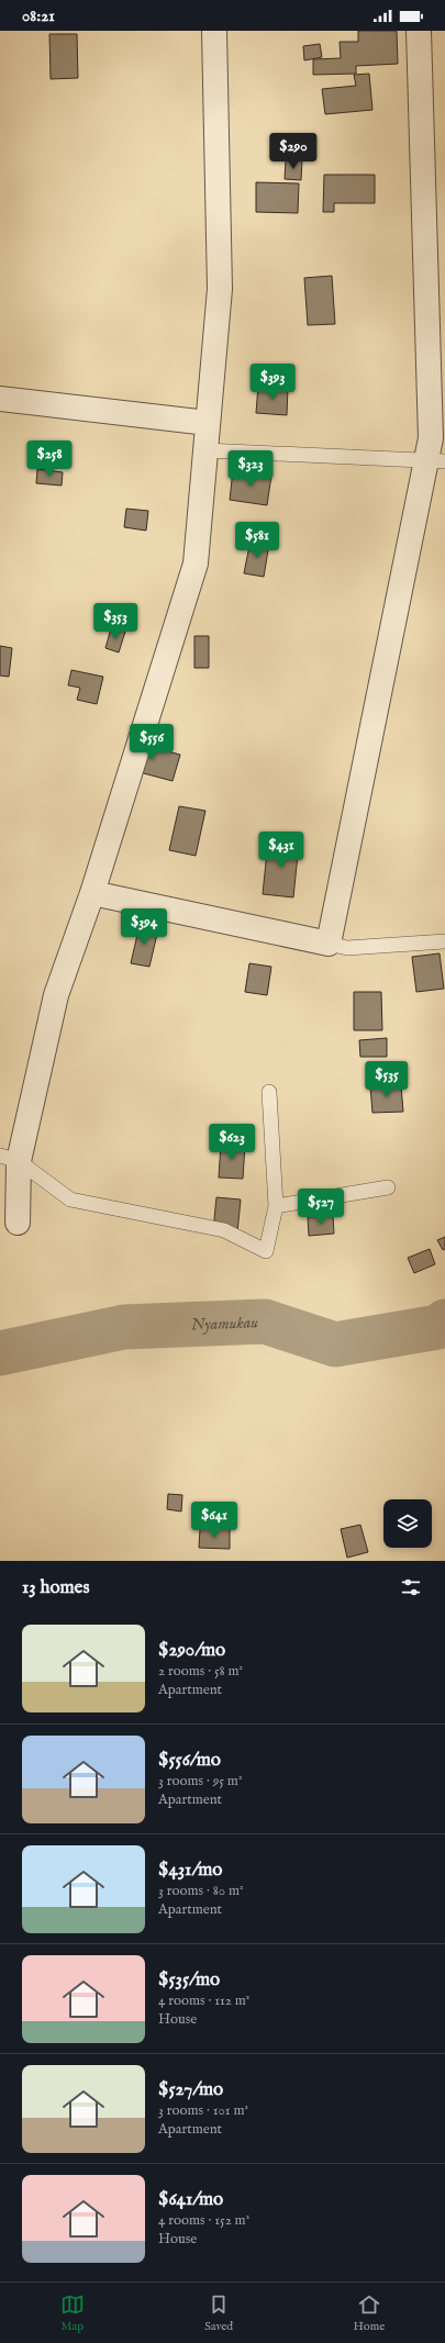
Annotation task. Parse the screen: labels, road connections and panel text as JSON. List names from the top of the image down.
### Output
{
  "water": ["Nyamukau"],
  "page": {
    "status": "08:21",
    "price": [
      "$290",
      "$393",
      "$258",
      "$323",
      "$581",
      "$353",
      "$556",
      "$431",
      "$394",
      "$535",
      "$623",
      "$527",
      "$641"
    ],
    "heading": "13 homes",
    "list": [
      {
        "name": "$290/mo",
        "note": "2 rooms · 58 m² · Apartment"
      },
      {
        "name": "$556/mo",
        "note": "3 rooms · 95 m² · Apartment"
      },
      {
        "name": "$431/mo",
        "note": "3 rooms · 80 m² · Apartment"
      },
      {
        "name": "$535/mo",
        "note": "4 rooms · 112 m² · House"
      },
      {
        "name": "$527/mo",
        "note": "3 rooms · 101 m² · Apartment"
      },
      {
        "name": "$641/mo",
        "note": "4 rooms · 152 m² · House"
      }
    ],
    "tabs": ["Map", "Saved", "Home"]
  }
}
